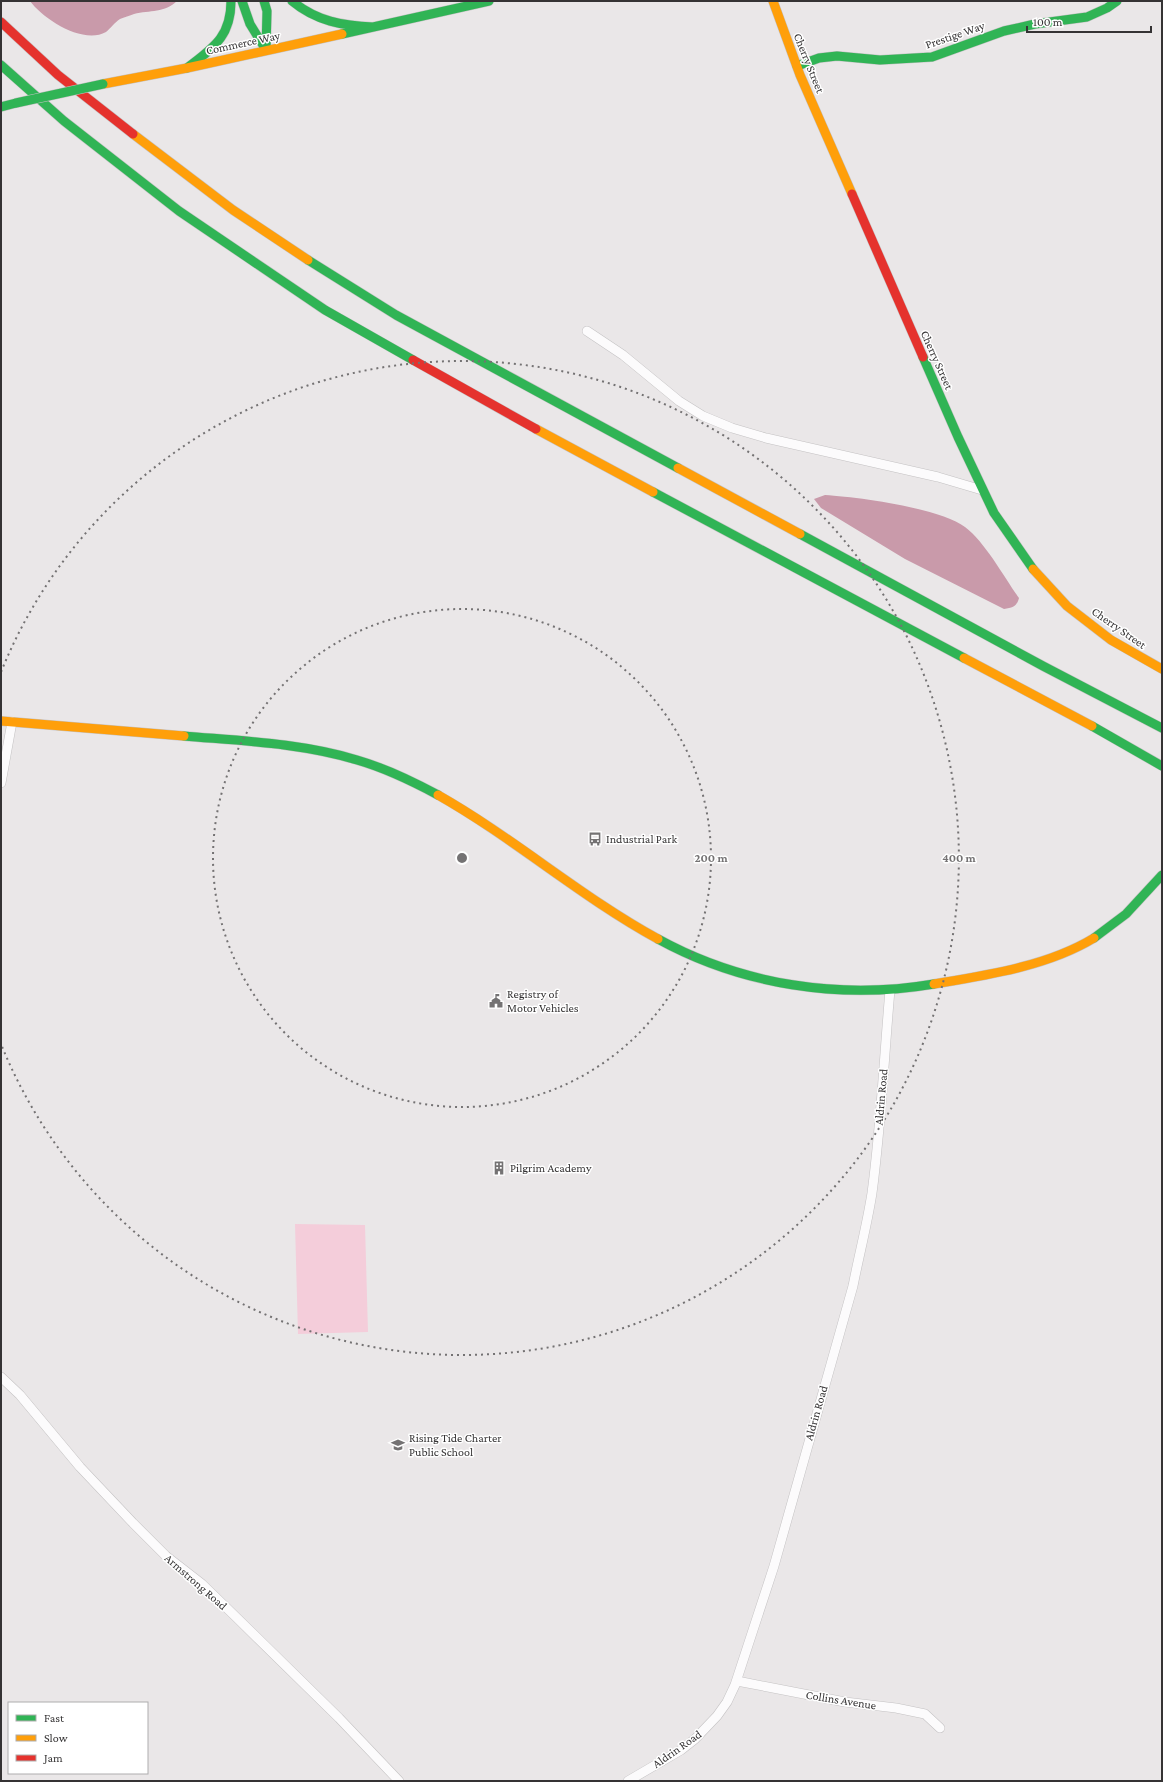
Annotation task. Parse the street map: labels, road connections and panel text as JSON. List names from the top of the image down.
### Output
{
  "streets": {
    "main road": ["Prestige Way", "Commerce Way", "Cherry Street"],
    "street": ["Aldrin Road", "Armstrong Road", "Collins Avenue"]
  },
  "crossings": [
    ["Prestige Way", "Cherry Street"],
    ["Aldrin Road", "Collins Avenue"]
  ],
  "places": {
    "bus stop": ["Industrial Park"],
    "public building": ["Registry of Motor Vehicles"],
    "building": ["Pilgrim Academy"],
    "school or university": ["Rising Tide Charter Public School"]
  },
  "legend": ["Fast", "Slow", "Jam"],
  "scale_bar": "100 m",
  "rings": ["200 m", "400 m"]
}
